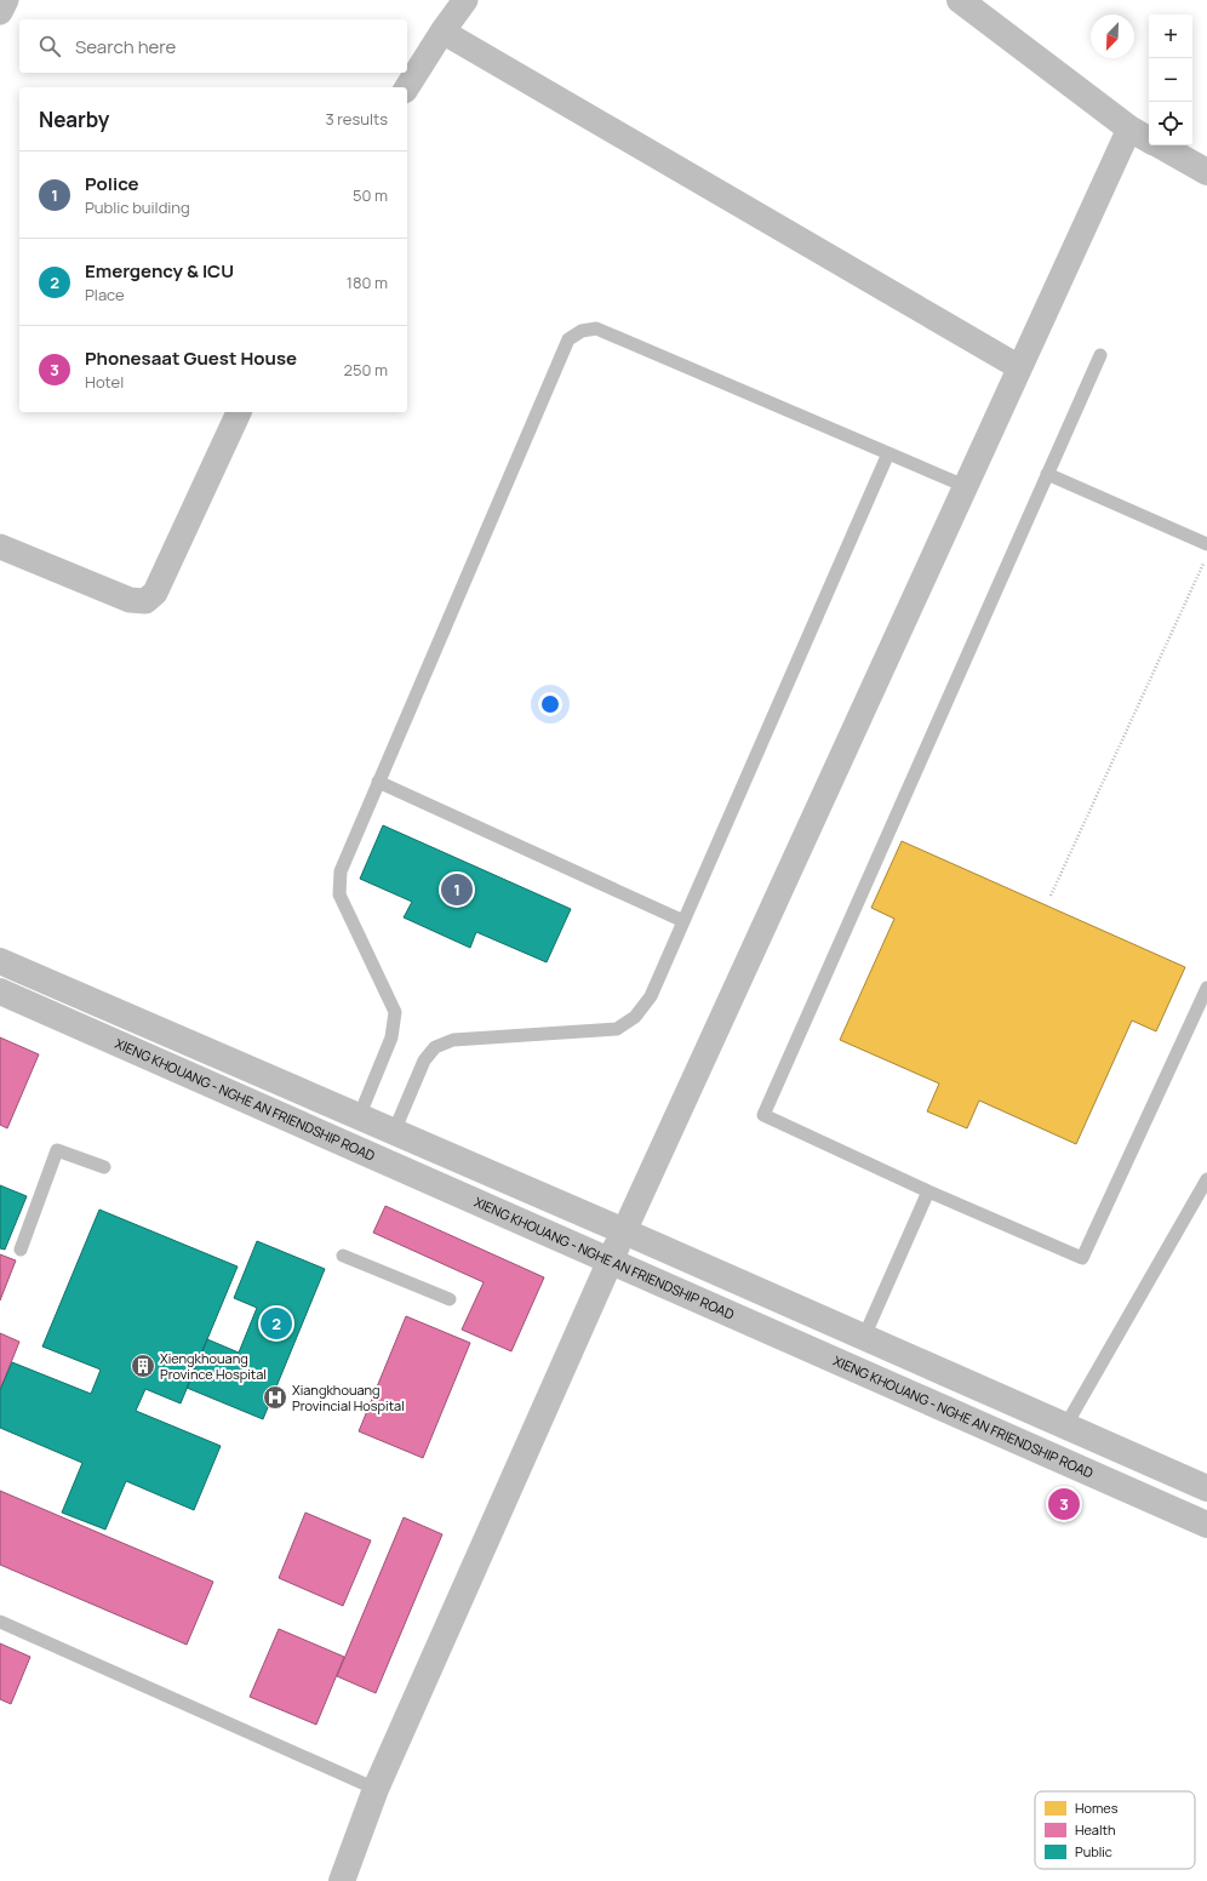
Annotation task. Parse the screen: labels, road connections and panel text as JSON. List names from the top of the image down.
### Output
{
  "streets": {
    "street": ["XIENG KHOUANG - NGHE AN FRIENDSHIP ROAD"]
  },
  "places": {
    "building": ["Xiengkhouang Province Hospital"],
    "hospital": ["Xiangkhouang Provincial Hospital"]
  },
  "legend": ["Homes", "Health", "Public"],
  "north": "bottom left",
  "page": {
    "map_buttons": ["+", "−"],
    "search": "Search here",
    "heading": ["Nearby", "3 results"],
    "list": [
      {
        "mark": "1",
        "name": "Police",
        "note": "Public building",
        "value": "50 m"
      },
      {
        "mark": "2",
        "name": "Emergency & ICU",
        "note": "Place",
        "value": "180 m"
      },
      {
        "mark": "3",
        "name": "Phonesaat Guest House",
        "note": "Hotel",
        "value": "250 m"
      }
    ],
    "pins": ["1", "2", "3"]
  }
}
